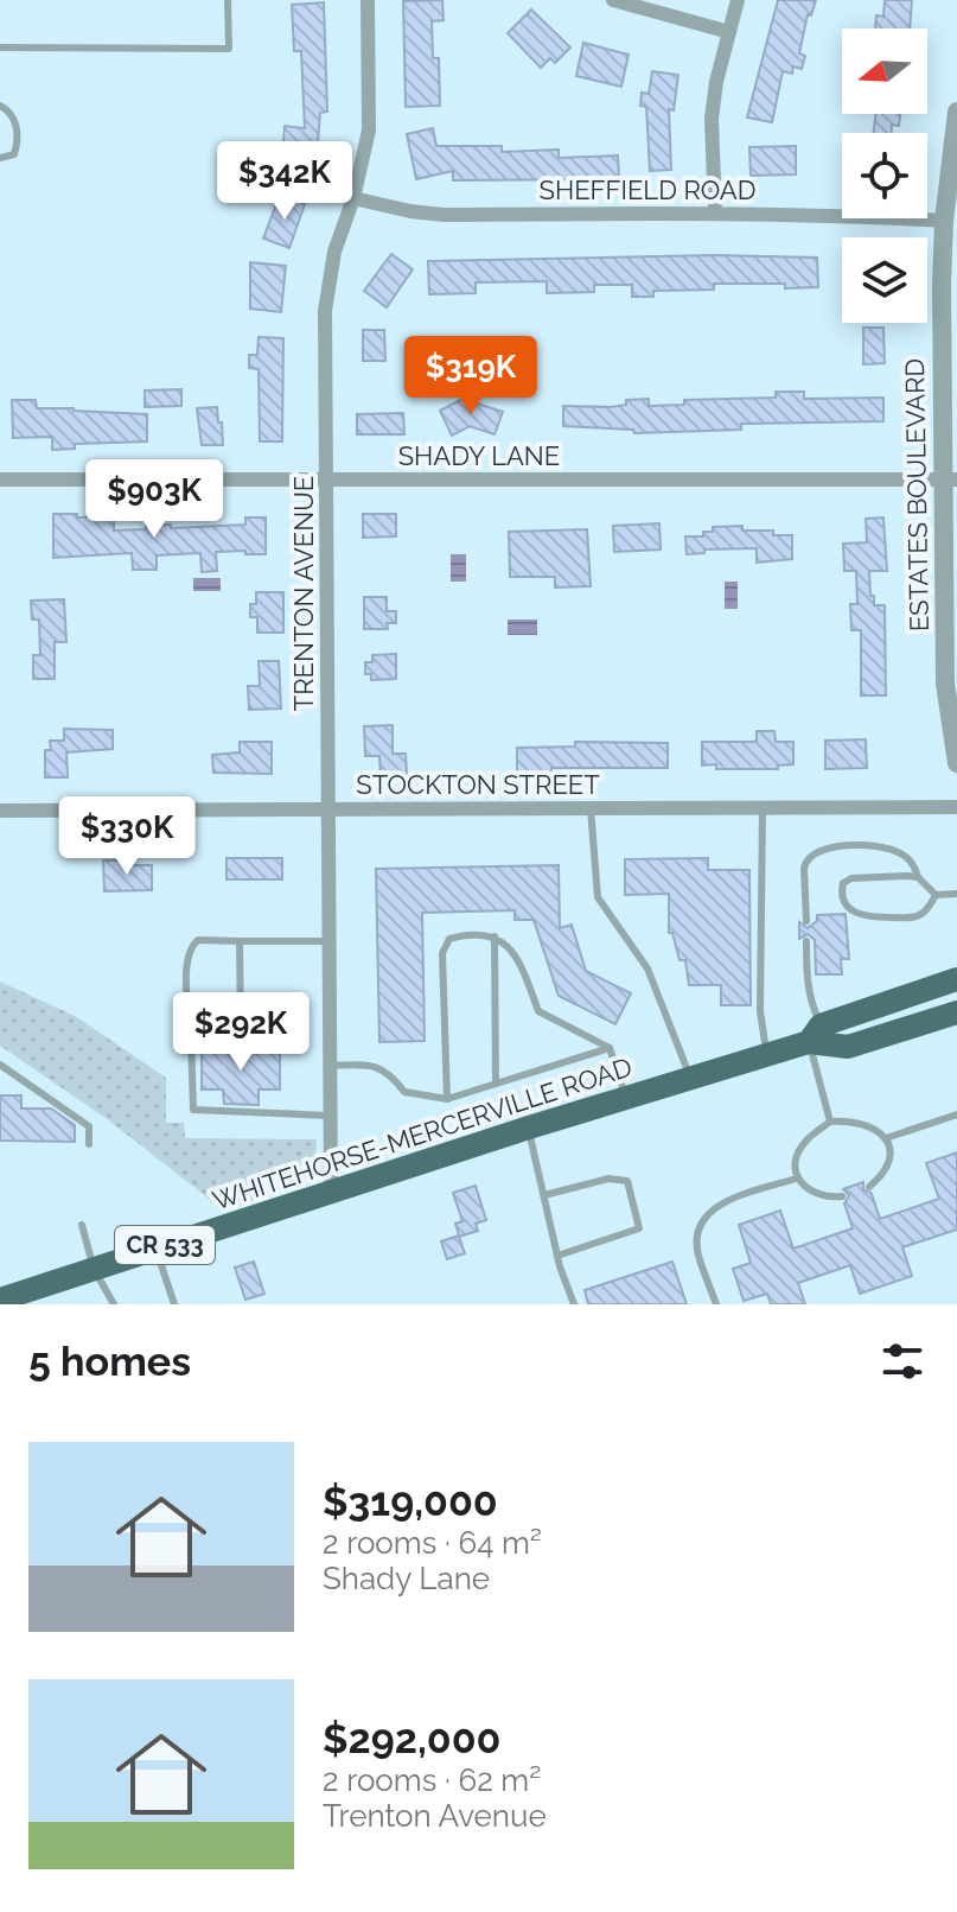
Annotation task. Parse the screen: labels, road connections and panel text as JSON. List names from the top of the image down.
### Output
{
  "streets": {
    "main road": ["WHITEHORSE-MERCERVILLE ROAD", "CR 533"],
    "street": [
      "SHEFFIELD ROAD",
      "SHADY LANE",
      "ESTATES BOULEVARD",
      "TRENTON AVENUE",
      "STOCKTON STREET"
    ]
  },
  "crossings": [
    ["SHEFFIELD ROAD", "ESTATES BOULEVARD"],
    ["SHEFFIELD ROAD", "TRENTON AVENUE"],
    ["SHADY LANE", "ESTATES BOULEVARD"],
    ["SHADY LANE", "TRENTON AVENUE"],
    ["TRENTON AVENUE", "STOCKTON STREET"],
    ["TRENTON AVENUE", "WHITEHORSE-MERCERVILLE ROAD"]
  ],
  "north": "left",
  "page": {
    "price": [
      "$342K",
      "$319K",
      "$903K",
      "$330K",
      "$292K"
    ],
    "heading": "5 homes",
    "list": [
      {
        "name": "$319,000",
        "note": "2 rooms · 64 m² · Shady Lane"
      },
      {
        "name": "$292,000",
        "note": "2 rooms · 62 m² · Trenton Avenue"
      }
    ]
  }
}
